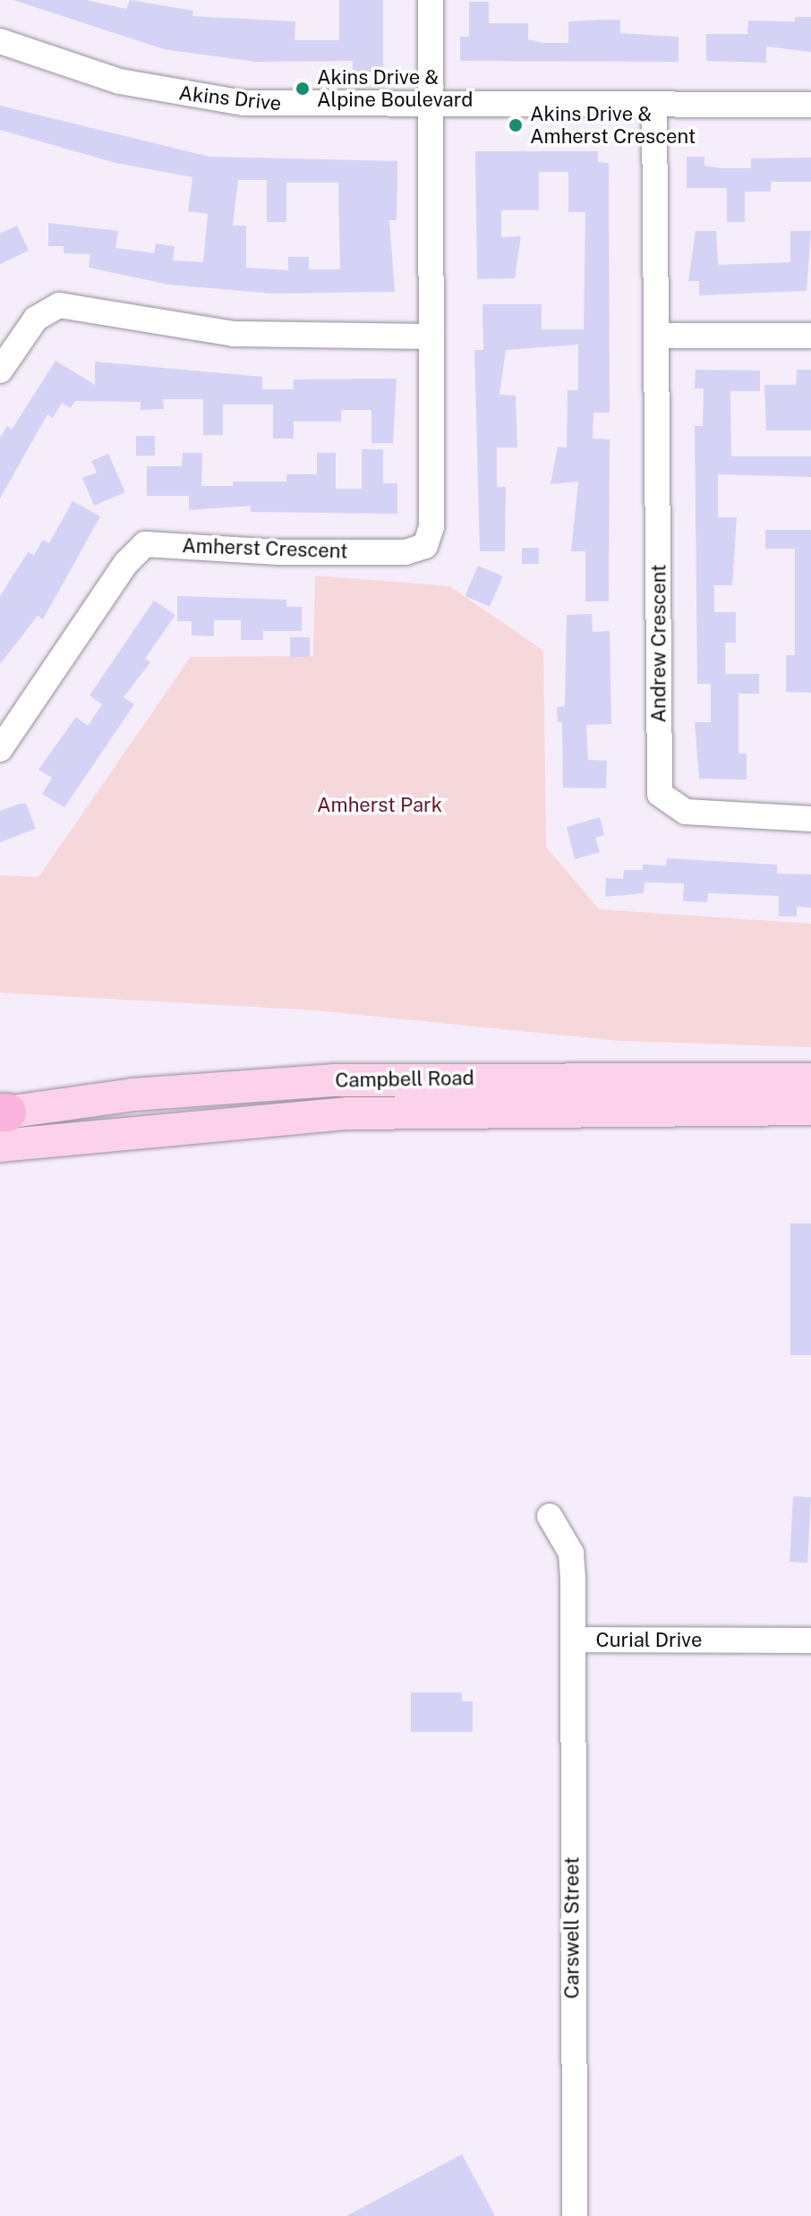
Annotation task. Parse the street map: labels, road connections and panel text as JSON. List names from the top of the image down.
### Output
{
  "streets": {
    "main road": ["Campbell Road"],
    "street": [
      "Akins Drive",
      "Amherst Crescent",
      "Andrew Crescent",
      "Curial Drive",
      "Carswell Street"
    ]
  },
  "crossings": [
    ["Akins Drive", "Amherst Crescent"],
    ["Akins Drive", "Andrew Crescent"],
    ["Curial Drive", "Carswell Street"]
  ],
  "parks": ["Amherst Park"],
  "places": ["Akins Drive & Alpine Boulevard", "Akins Drive & Amherst Crescent"]
}
